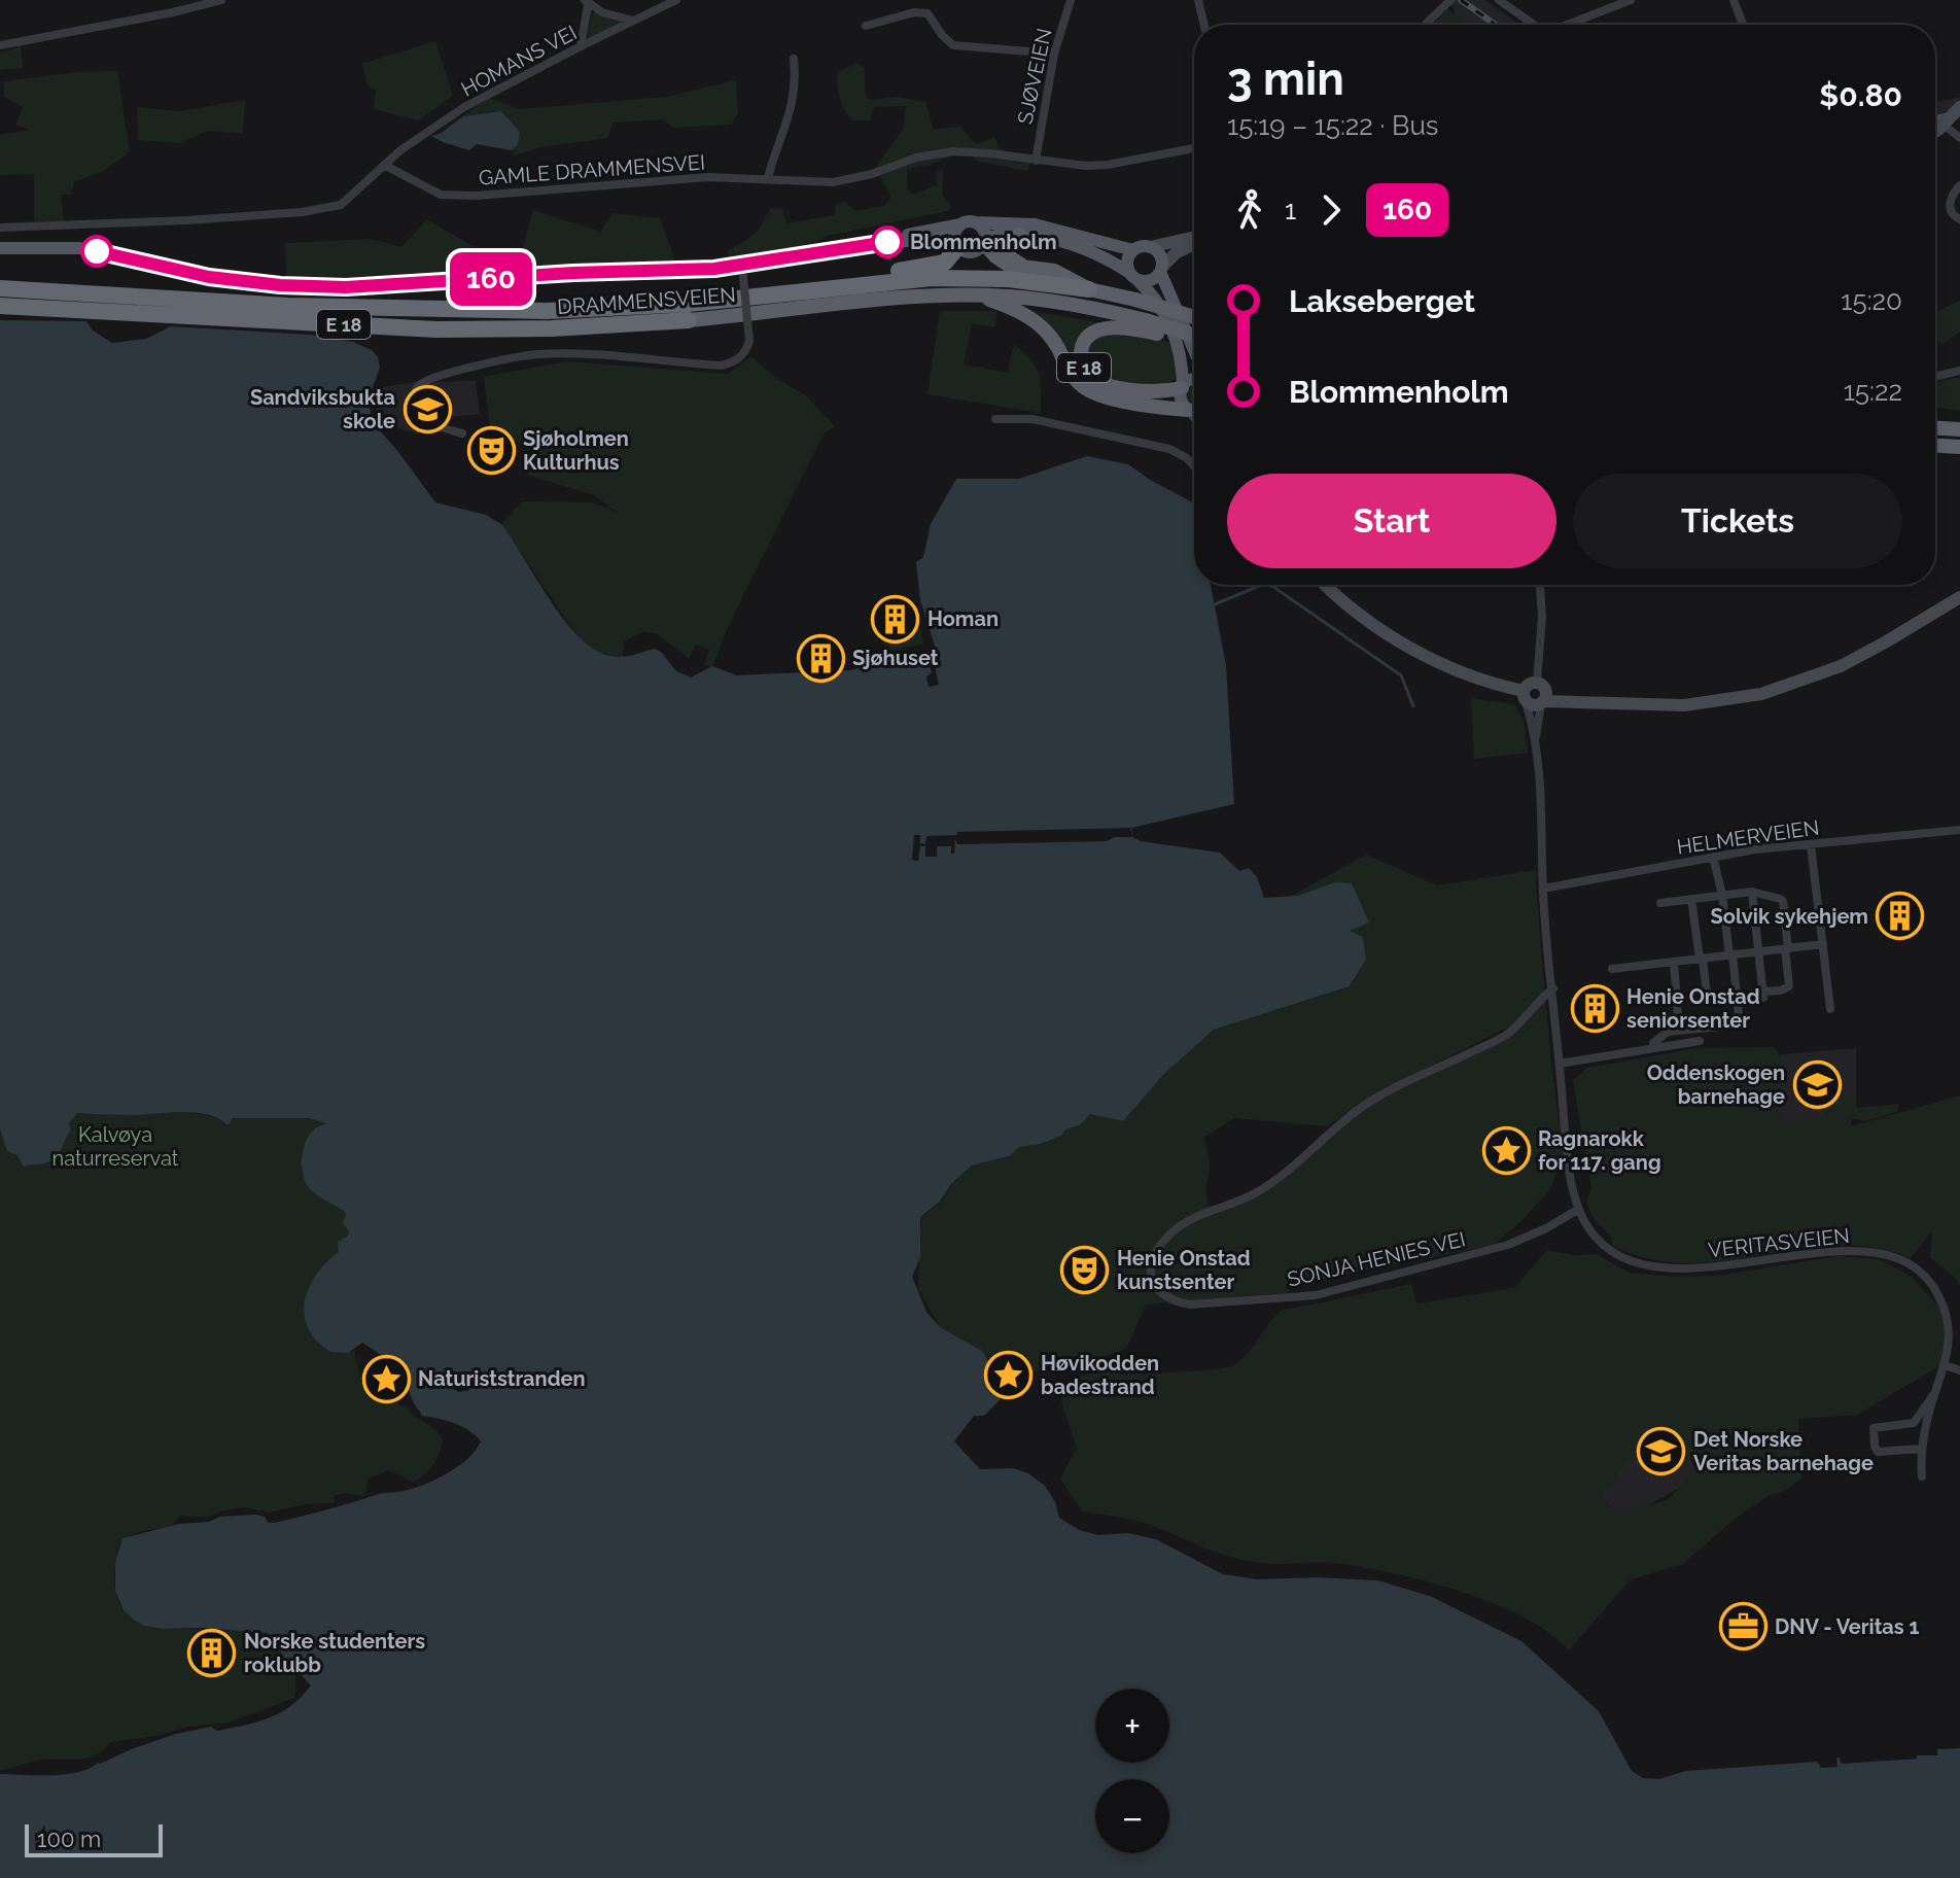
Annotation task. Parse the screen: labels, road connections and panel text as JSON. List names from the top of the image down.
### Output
{
  "streets": {
    "highway": ["DRAMMENSVEIEN", "E 18"],
    "street": [
      "HOMANS VEI",
      "SJØVEIEN",
      "GAMLE DRAMMENSVEI",
      "HELMERVEIEN",
      "VERITASVEIEN",
      "SONJA HENIES VEI"
    ]
  },
  "crossings": [
    ["HOMANS VEI", "GAMLE DRAMMENSVEI"],
    ["SJØVEIEN", "GAMLE DRAMMENSVEI"],
    ["DRAMMENSVEIEN", "E 18"],
    ["VERITASVEIEN", "SONJA HENIES VEI"]
  ],
  "parks": ["Kalvøya naturreservat"],
  "places": {
    "other": ["Blommenholm"],
    "school or university": ["Sandviksbukta skole", "Oddenskogen barnehage", "Det Norske Veritas barnehage"],
    "theatre": ["Sjøholmen Kulturhus", "Henie Onstad kunstsenter"],
    "building": [
      "Homan",
      "Sjøhuset",
      "Solvik sykehjem",
      "Henie Onstad seniorsenter",
      "Norske studenters roklubb"
    ],
    "place": ["Ragnarokk for 117. gang", "Høvikodden badestrand", "Naturiststranden"],
    "office": ["DNV - Veritas 1"]
  },
  "lines": ["bus line 160"],
  "scale_bar": "100 m",
  "page": {
    "on_map": "160",
    "heading": ["3 min", "15:19 – 15:22 · Bus", "$0.80"],
    "legs": ["1", "160"],
    "list": [
      {
        "name": "Lakseberget",
        "value": "15:20"
      },
      {
        "name": "Blommenholm",
        "value": "15:22"
      }
    ],
    "buttons": ["Start", "Tickets"],
    "map_buttons": ["+", "−"],
    "scale": "100 m"
  }
}
